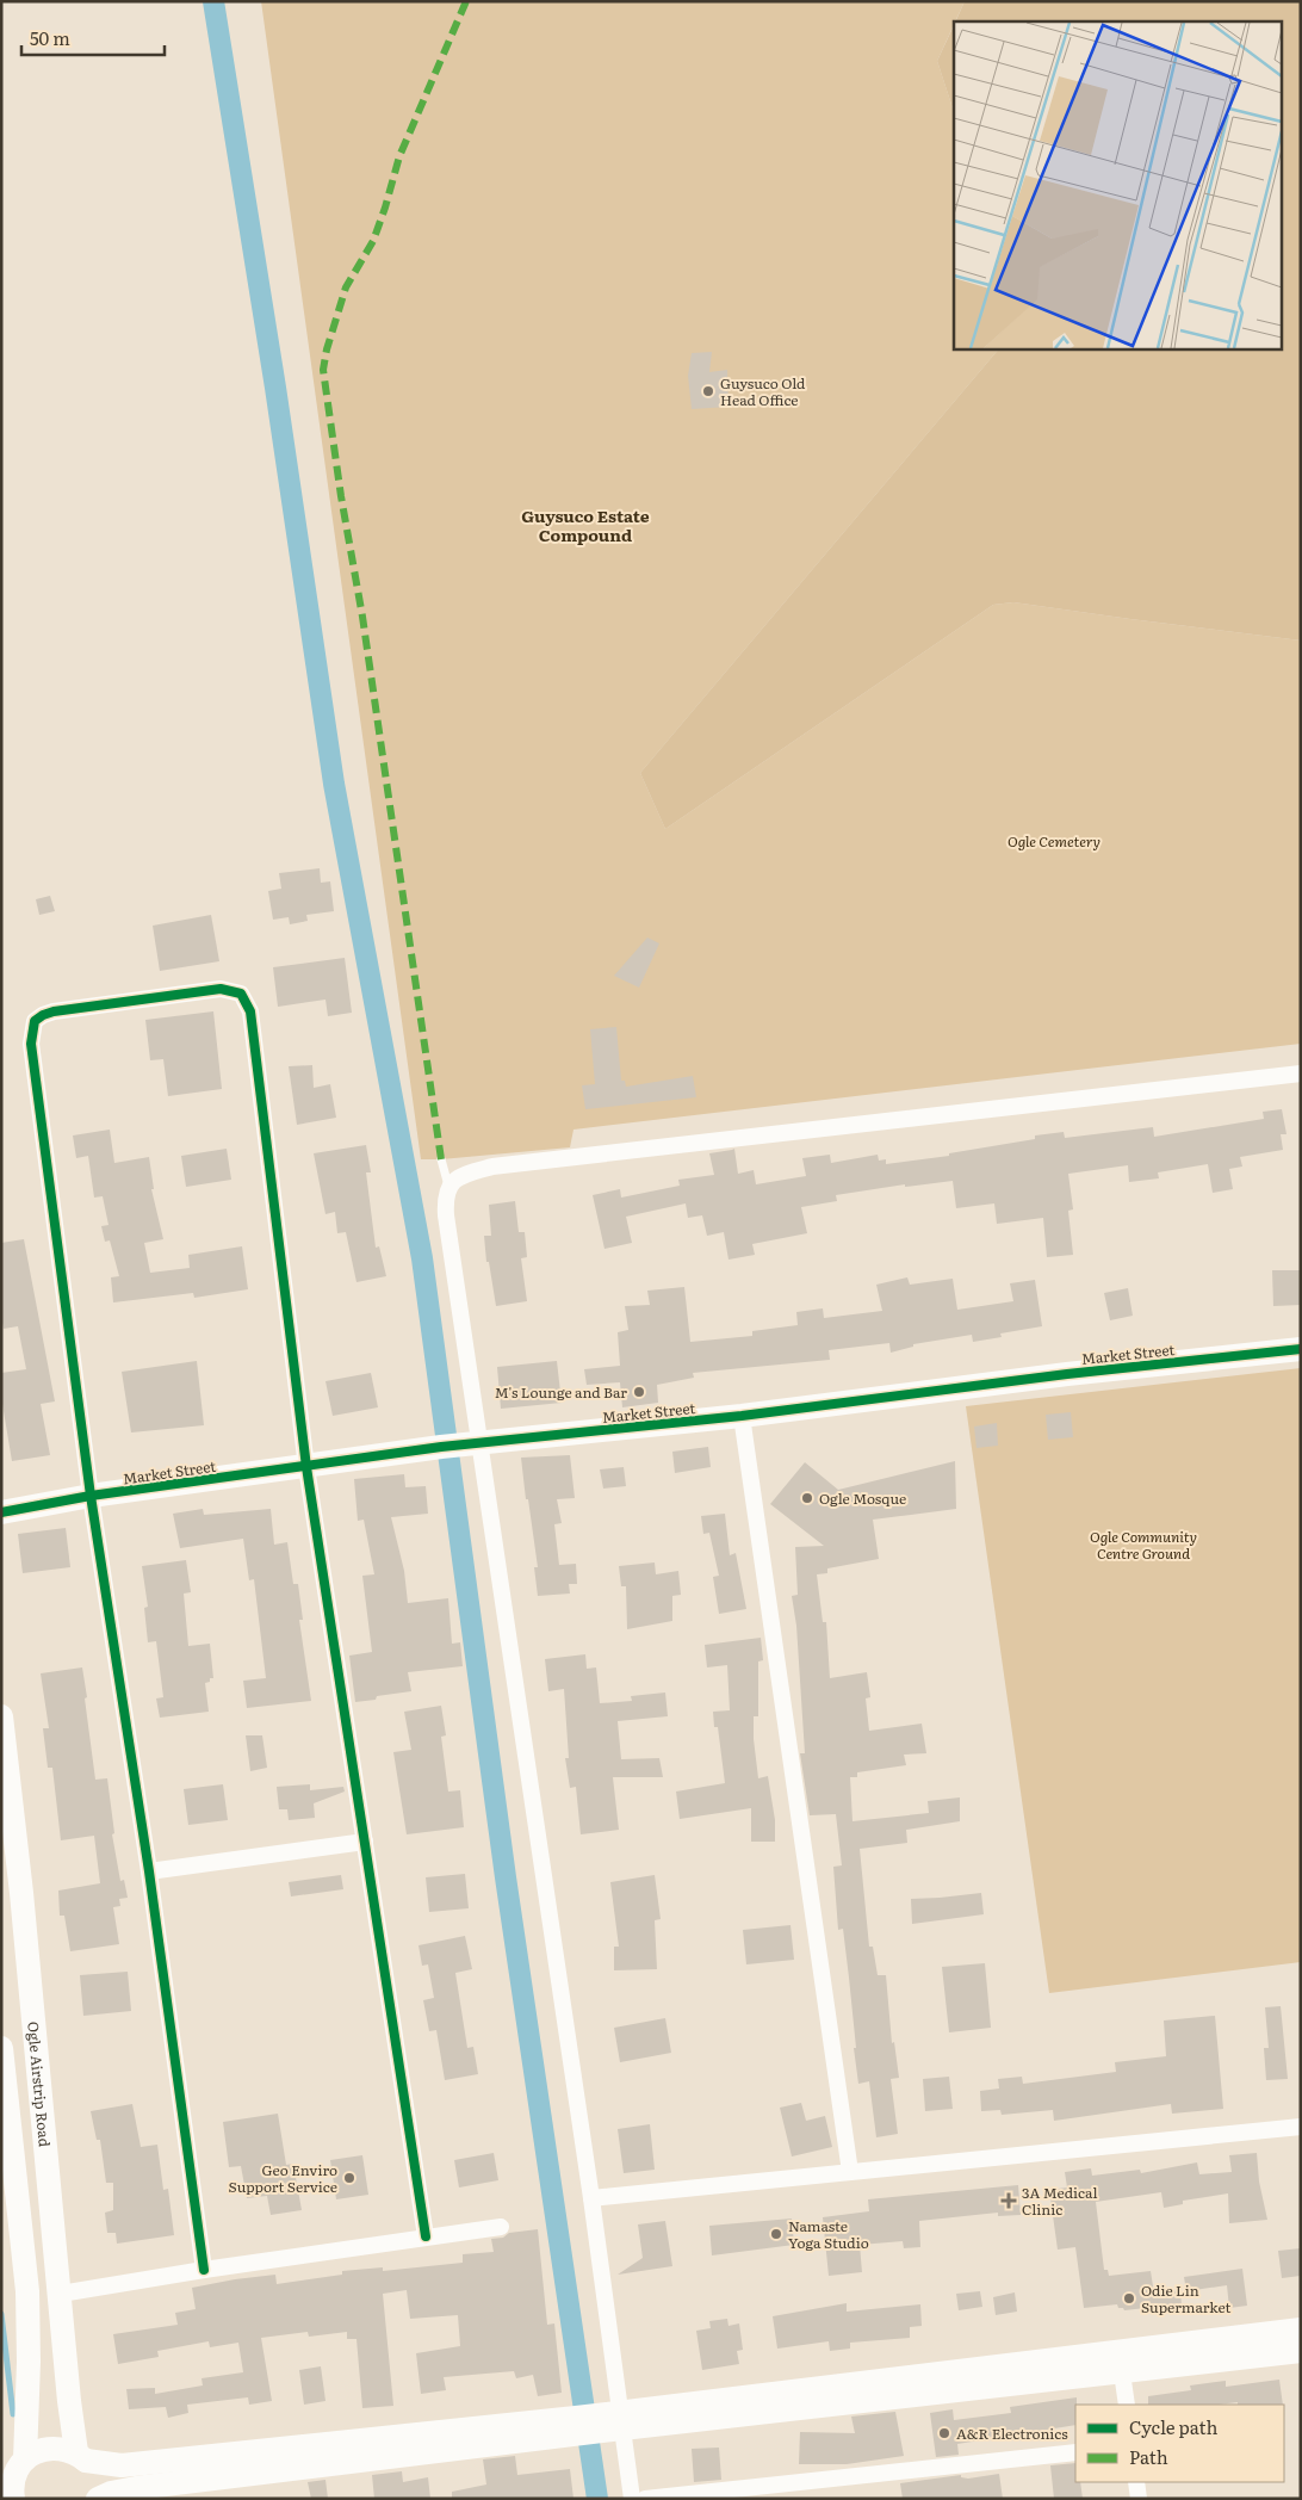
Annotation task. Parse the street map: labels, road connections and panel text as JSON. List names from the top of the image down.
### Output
{
  "streets": {
    "main road": ["Market Street", "Ogle Airstrip Road"]
  },
  "districts": ["Guysuco Estate Compound"],
  "parks": ["Ogle Cemetery", "Ogle Community Centre Ground"],
  "places": {
    "other": [
      "Guysuco Old Head Office",
      "M's Lounge and Bar",
      "Ogle Mosque",
      "Geo Enviro Support Service",
      "Namaste Yoga Studio",
      "Odie Lin Supermarket",
      "A&R Electronics"
    ],
    "health": ["3A Medical Clinic"]
  },
  "legend": ["Cycle path", "Path"],
  "scale_bar": "50 m"
}
